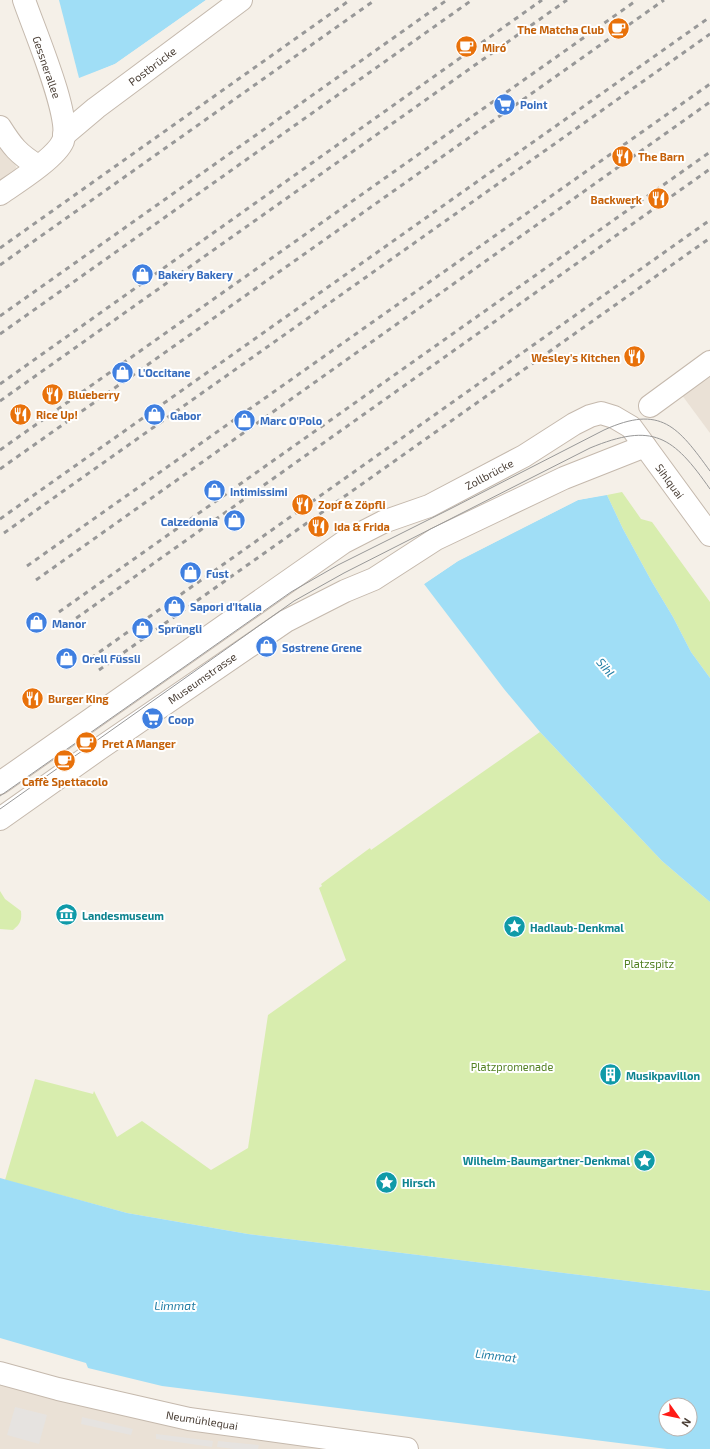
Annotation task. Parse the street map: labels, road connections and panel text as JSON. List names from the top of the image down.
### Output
{
  "streets": {
    "street": [
      "Postbrücke",
      "Gessnerallee",
      "Zollbrücke",
      "Sihlquai",
      "Museumstrasse",
      "Neumühlequai"
    ]
  },
  "crossings": [
    ["Postbrücke", "Gessnerallee"],
    ["Zollbrücke", "Sihlquai"],
    ["Sihlquai", "Museumstrasse"]
  ],
  "water": ["Sihl", "Limmat"],
  "parks": ["Platzspitz", "Platzpromenade"],
  "places": {
    "cafe": [
      "The Matcha Club",
      "Miró",
      "Pret A Manger",
      "Caffè Spettacolo"
    ],
    "supermarket": ["Point", "Coop"],
    "restaurant": [
      "The Barn",
      "Backwerk",
      "Wesley's Kitchen",
      "Blueberry",
      "Rice Up!",
      "Zopf & Zöpfli",
      "Ida & Frida",
      "Burger King"
    ],
    "shop": [
      "Bakery Bakery",
      "L'Occitane",
      "Gabor",
      "Marc O'Polo",
      "Intimissimi",
      "Calzedonia",
      "Fust",
      "Sapori d'Italia",
      "Manor",
      "Sprüngli",
      "Søstrene Grene",
      "Orell Füssli"
    ],
    "museum": ["Landesmuseum"],
    "place": ["Hadlaub-Denkmal", "Wilhelm-Baumgartner-Denkmal", "Hirsch"],
    "building": ["Musikpavillon"]
  },
  "north": "bottom right"
}
